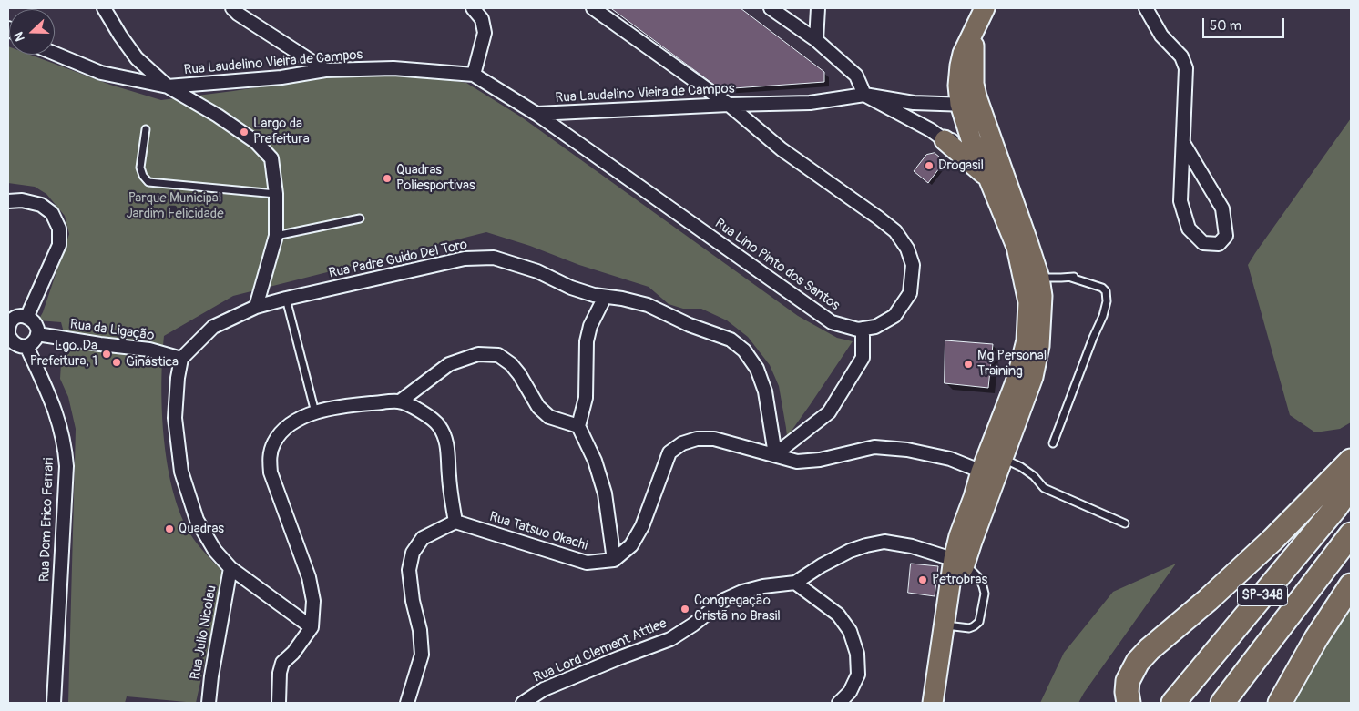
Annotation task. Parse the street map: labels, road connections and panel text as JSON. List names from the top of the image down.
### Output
{
  "streets": {
    "highway": ["SP-348"],
    "street": [
      "Rua Laudelino Vieira de Campos",
      "Rua Padre Guido Del Toro",
      "Rua Lino Pinto dos Santos",
      "Rua da Ligação",
      "Rua Dom Erico Ferrari",
      "Rua Tatsuo Okachi",
      "Rua Julio Nicolau",
      "Rua Lord Clement Attlee"
    ]
  },
  "crossings": [
    ["Rua Laudelino Vieira de Campos", "Rua Lino Pinto dos Santos"],
    ["Rua Padre Guido Del Toro", "Rua da Ligação"],
    ["Rua da Ligação", "Rua Dom Erico Ferrari"]
  ],
  "parks": ["Parque Municipal Jardim Felicidade"],
  "places": [
    "Largo da Prefeitura",
    "Drogasil",
    "Quadras Poliesportivas",
    "Lgo. Da Prefeitura, 1",
    "Ginástica",
    "Mg Personal Training",
    "Quadras",
    "Petrobras",
    "Congregação Cristã no Brasil"
  ],
  "scale_bar": "50 m",
  "north": "left"
}
